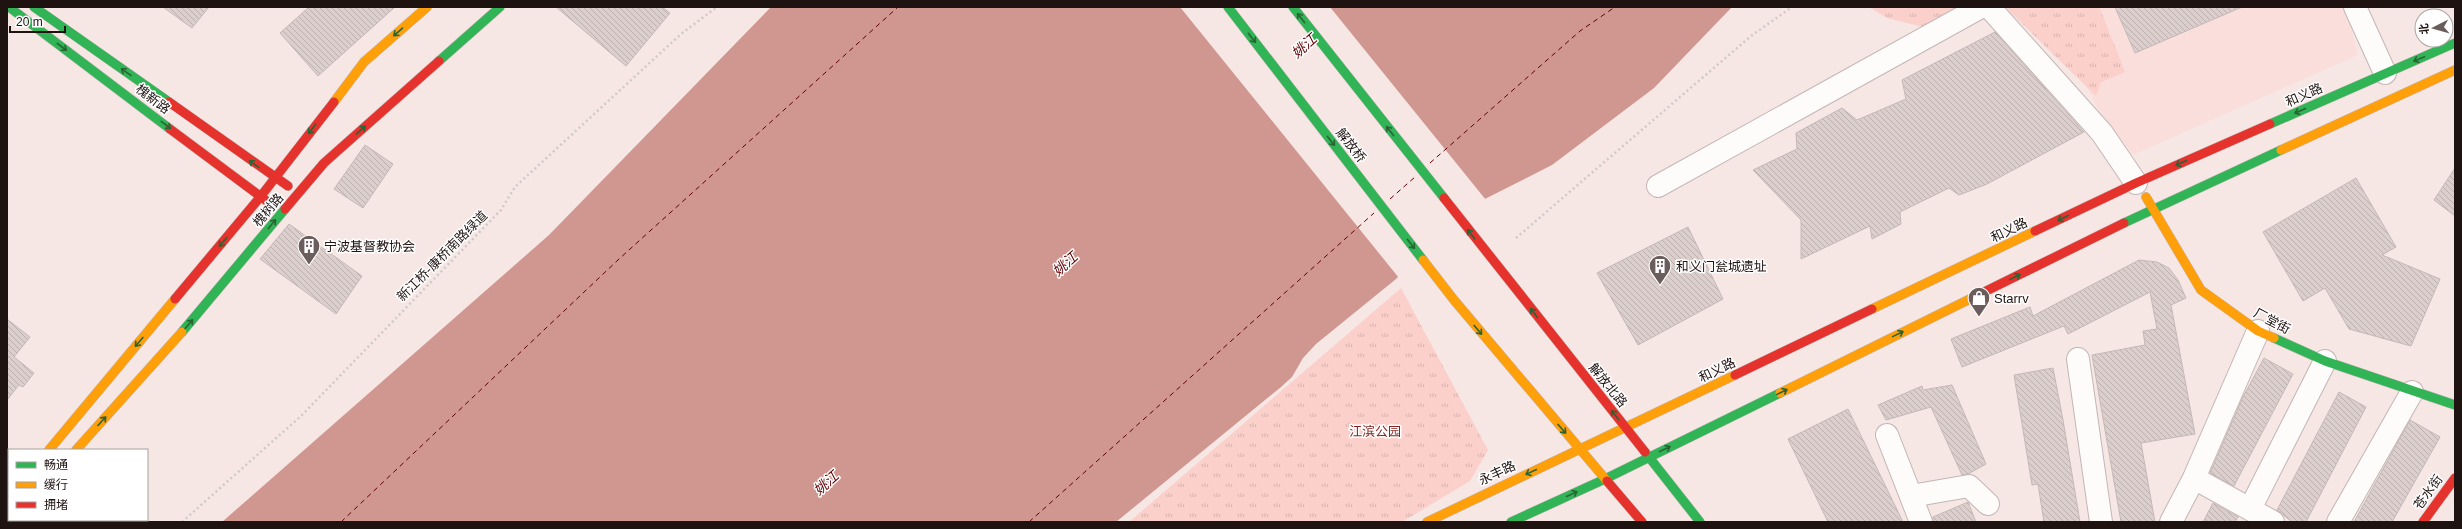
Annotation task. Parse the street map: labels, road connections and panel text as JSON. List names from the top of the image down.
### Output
{
  "streets": {
    "main road": [
      "和义路",
      "槐新路",
      "解放桥",
      "槐树路",
      "厂堂街",
      "解放北路",
      "永丰路",
      "苍水街"
    ],
    "path": ["新江桥-康桥南路绿道"]
  },
  "crossings": [
    ["和义路", "解放桥"],
    ["和义路", "厂堂街"],
    ["和义路", "解放北路"],
    ["和义路", "永丰路"],
    ["槐新路", "槐树路"],
    ["解放桥", "永丰路"]
  ],
  "one_way": ["解放桥", "解放北路"],
  "water": ["姚江"],
  "parks": ["江滨公园"],
  "places": {
    "building": ["宁波基督教协会", "和义门瓮城遗址"],
    "shop": ["Starrv"]
  },
  "legend": ["畅通", "缓行", "拥堵"],
  "scale_bar": "20 m",
  "north": "left"
}
